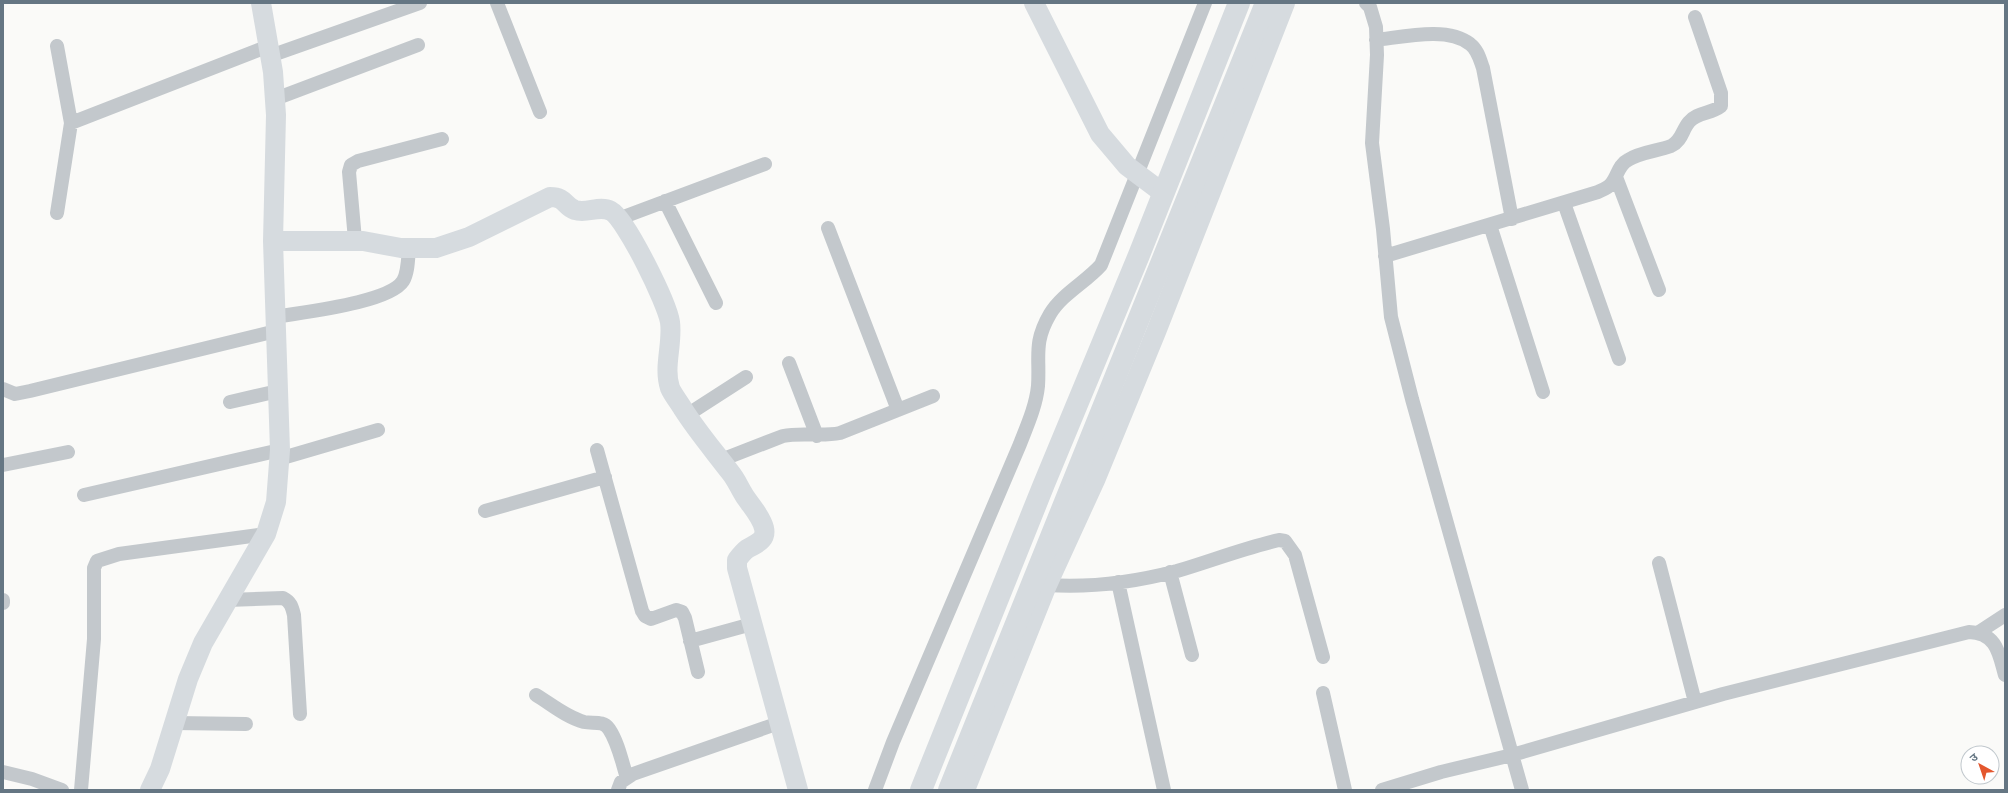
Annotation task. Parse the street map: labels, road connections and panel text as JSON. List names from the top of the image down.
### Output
{
  "north": "top left"
}
